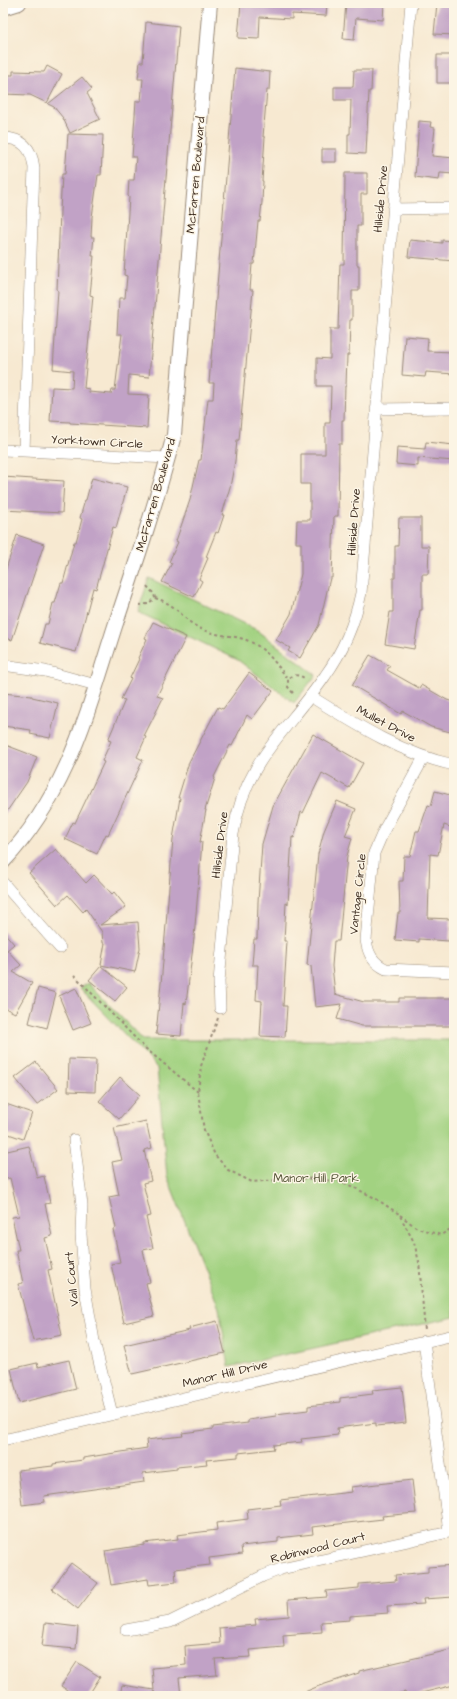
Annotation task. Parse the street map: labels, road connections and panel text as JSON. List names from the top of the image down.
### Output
{
  "streets": {
    "street": [
      "McFarren Boulevard",
      "Hillside Drive",
      "Yorktown Circle",
      "Mullet Drive",
      "Vantage Circle",
      "Vail Court",
      "Manor Hill Drive",
      "Robinwood Court"
    ]
  },
  "crossings": [
    ["McFarren Boulevard", "Yorktown Circle"],
    ["Hillside Drive", "Mullet Drive"],
    ["Mullet Drive", "Vantage Circle"],
    ["Vail Court", "Manor Hill Drive"]
  ],
  "parks": ["Manor Hill Park"]
}
